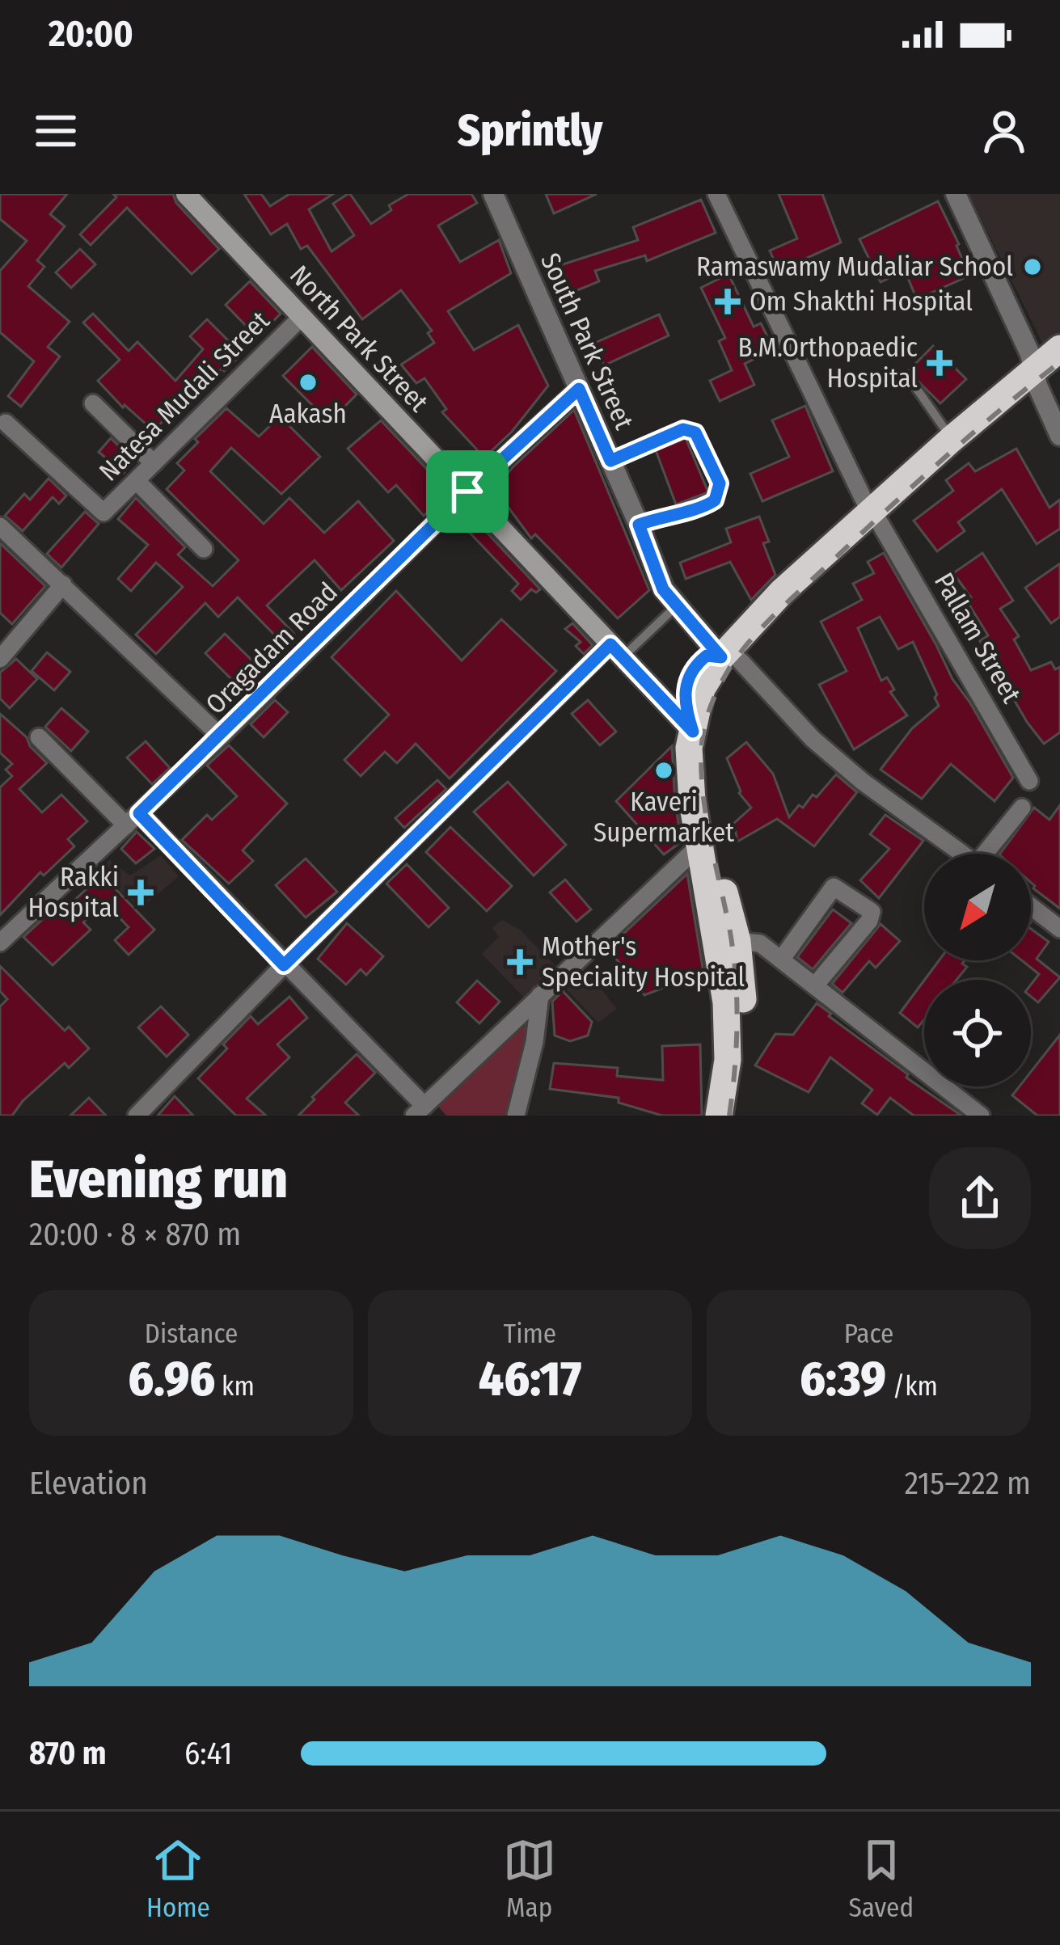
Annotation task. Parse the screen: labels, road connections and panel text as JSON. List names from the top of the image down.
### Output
{
  "streets": {
    "main road": ["North Park Street"],
    "street": [
      "South Park Street",
      "Natesa Mudali Street",
      "Pallam Street",
      "Oragadam Road"
    ]
  },
  "crossings": [
    ["North Park Street", "Natesa Mudali Street"],
    ["North Park Street", "Oragadam Road"],
    ["South Park Street", "Oragadam Road"]
  ],
  "places": {
    "other": ["Ramaswamy Mudaliar School", "Aakash", "Kaveri Supermarket"],
    "health": [
      "Om Shakthi Hospital",
      "B.M.Orthopaedic Hospital",
      "Rakki Hospital",
      "Mother's Speciality Hospital"
    ]
  },
  "north": "bottom left",
  "page": {
    "status": "20:00",
    "header": "Sprintly",
    "heading": ["Evening run", "20:00 · 8 × 870 m"],
    "stats": [
      ["Distance", "6.96 km"],
      ["Time", "46:17"],
      ["Pace", "6:39 /km"]
    ],
    "chart": ["Elevation", "215–222 m"],
    "list": [
      {
        "name": "870 m",
        "note": "6:41"
      }
    ],
    "tabs": ["Home", "Map", "Saved"]
  }
}
